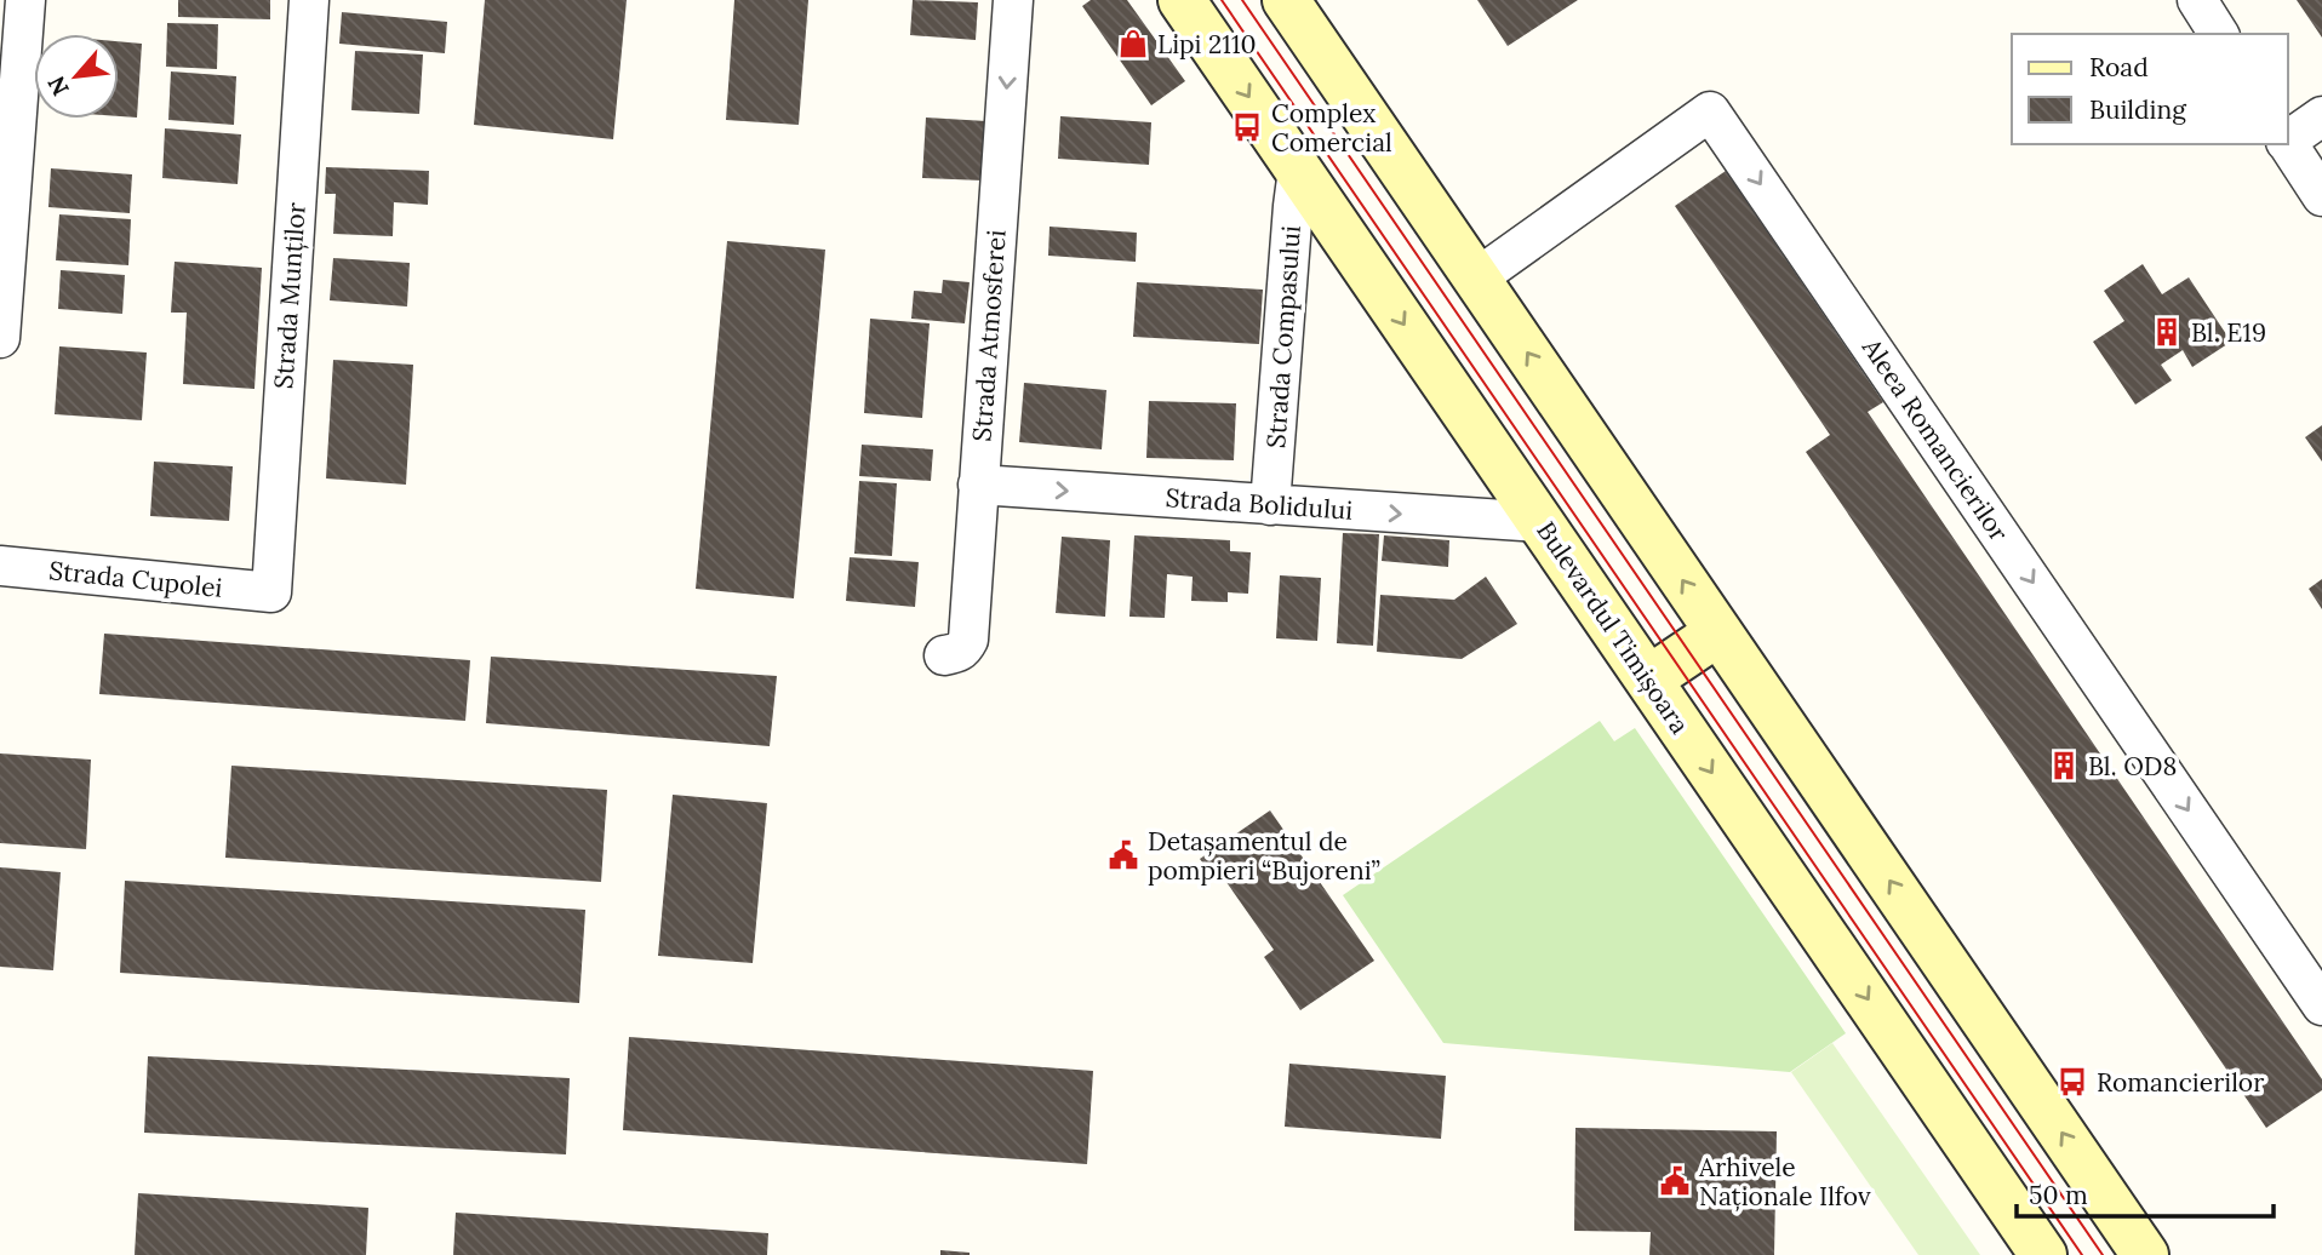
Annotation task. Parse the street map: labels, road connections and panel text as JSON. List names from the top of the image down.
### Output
{
  "streets": {
    "main road": ["Bulevardul Timișoara"],
    "street": [
      "Strada Munților",
      "Strada Atmosferei",
      "Strada Compasului",
      "Aleea Romancierilor",
      "Strada Bolidului",
      "Strada Cupolei"
    ]
  },
  "crossings": [
    ["Strada Munților", "Strada Cupolei"],
    ["Strada Atmosferei", "Strada Bolidului"],
    ["Strada Compasului", "Strada Bolidului"],
    ["Strada Compasului", "Bulevardul Timișoara"],
    ["Strada Bolidului", "Bulevardul Timișoara"]
  ],
  "one_way": ["Strada Atmosferei", "Aleea Romancierilor", "Strada Bolidului"],
  "places": {
    "shop": ["Lipi 2110"],
    "bus stop": ["Complex Comercial", "Romancierilor"],
    "building": ["Bl. E19", "Bl. OD8"],
    "public building": ["Detașamentul de pompieri “Bujoreni”", "Arhivele Naționale Ilfov"]
  },
  "legend": ["Road", "Building"],
  "scale_bar": "50 m",
  "north": "bottom left"
}
